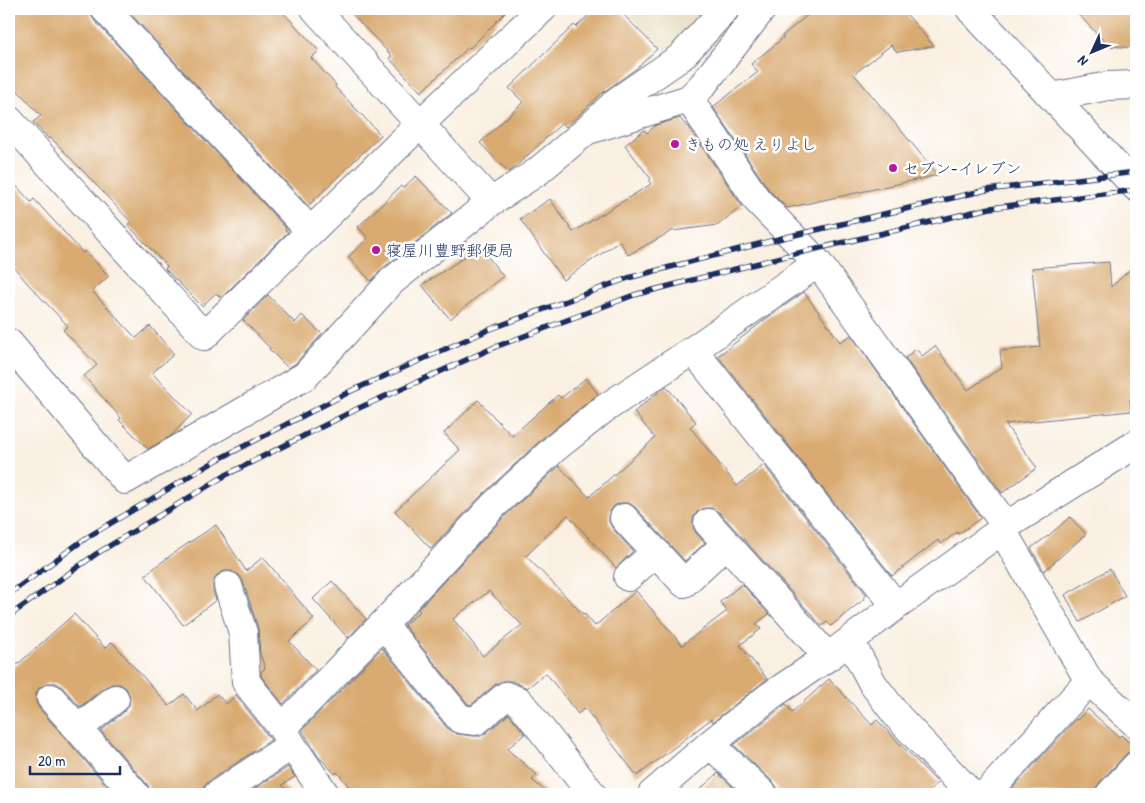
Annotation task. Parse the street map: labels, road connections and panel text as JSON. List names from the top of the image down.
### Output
{
  "places": ["きもの処 えりよし", "セブン-イレブン", "寝屋川豊野郵便局"],
  "scale_bar": "20 m",
  "north": "bottom left"
}
